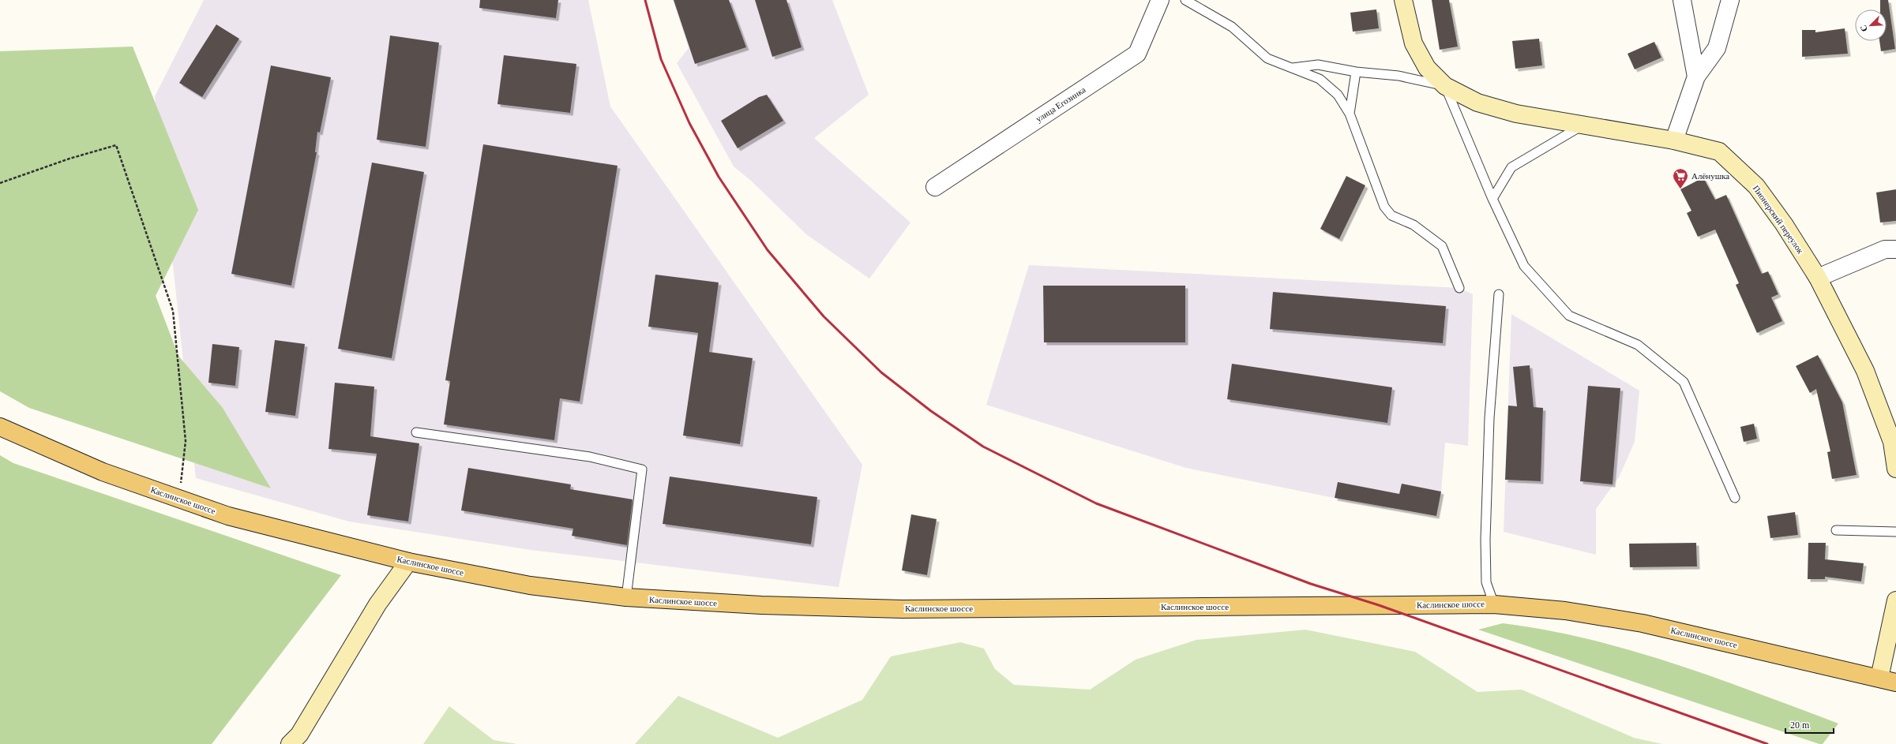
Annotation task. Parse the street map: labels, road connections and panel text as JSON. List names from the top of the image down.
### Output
{
  "streets": {
    "main road": ["Каслинское шоссе"],
    "street": ["улица Егозинка", "Пионерский переулок"]
  },
  "places": {
    "supermarket": ["Алёнушка"]
  },
  "scale_bar": "20 m",
  "north": "bottom left"
}
